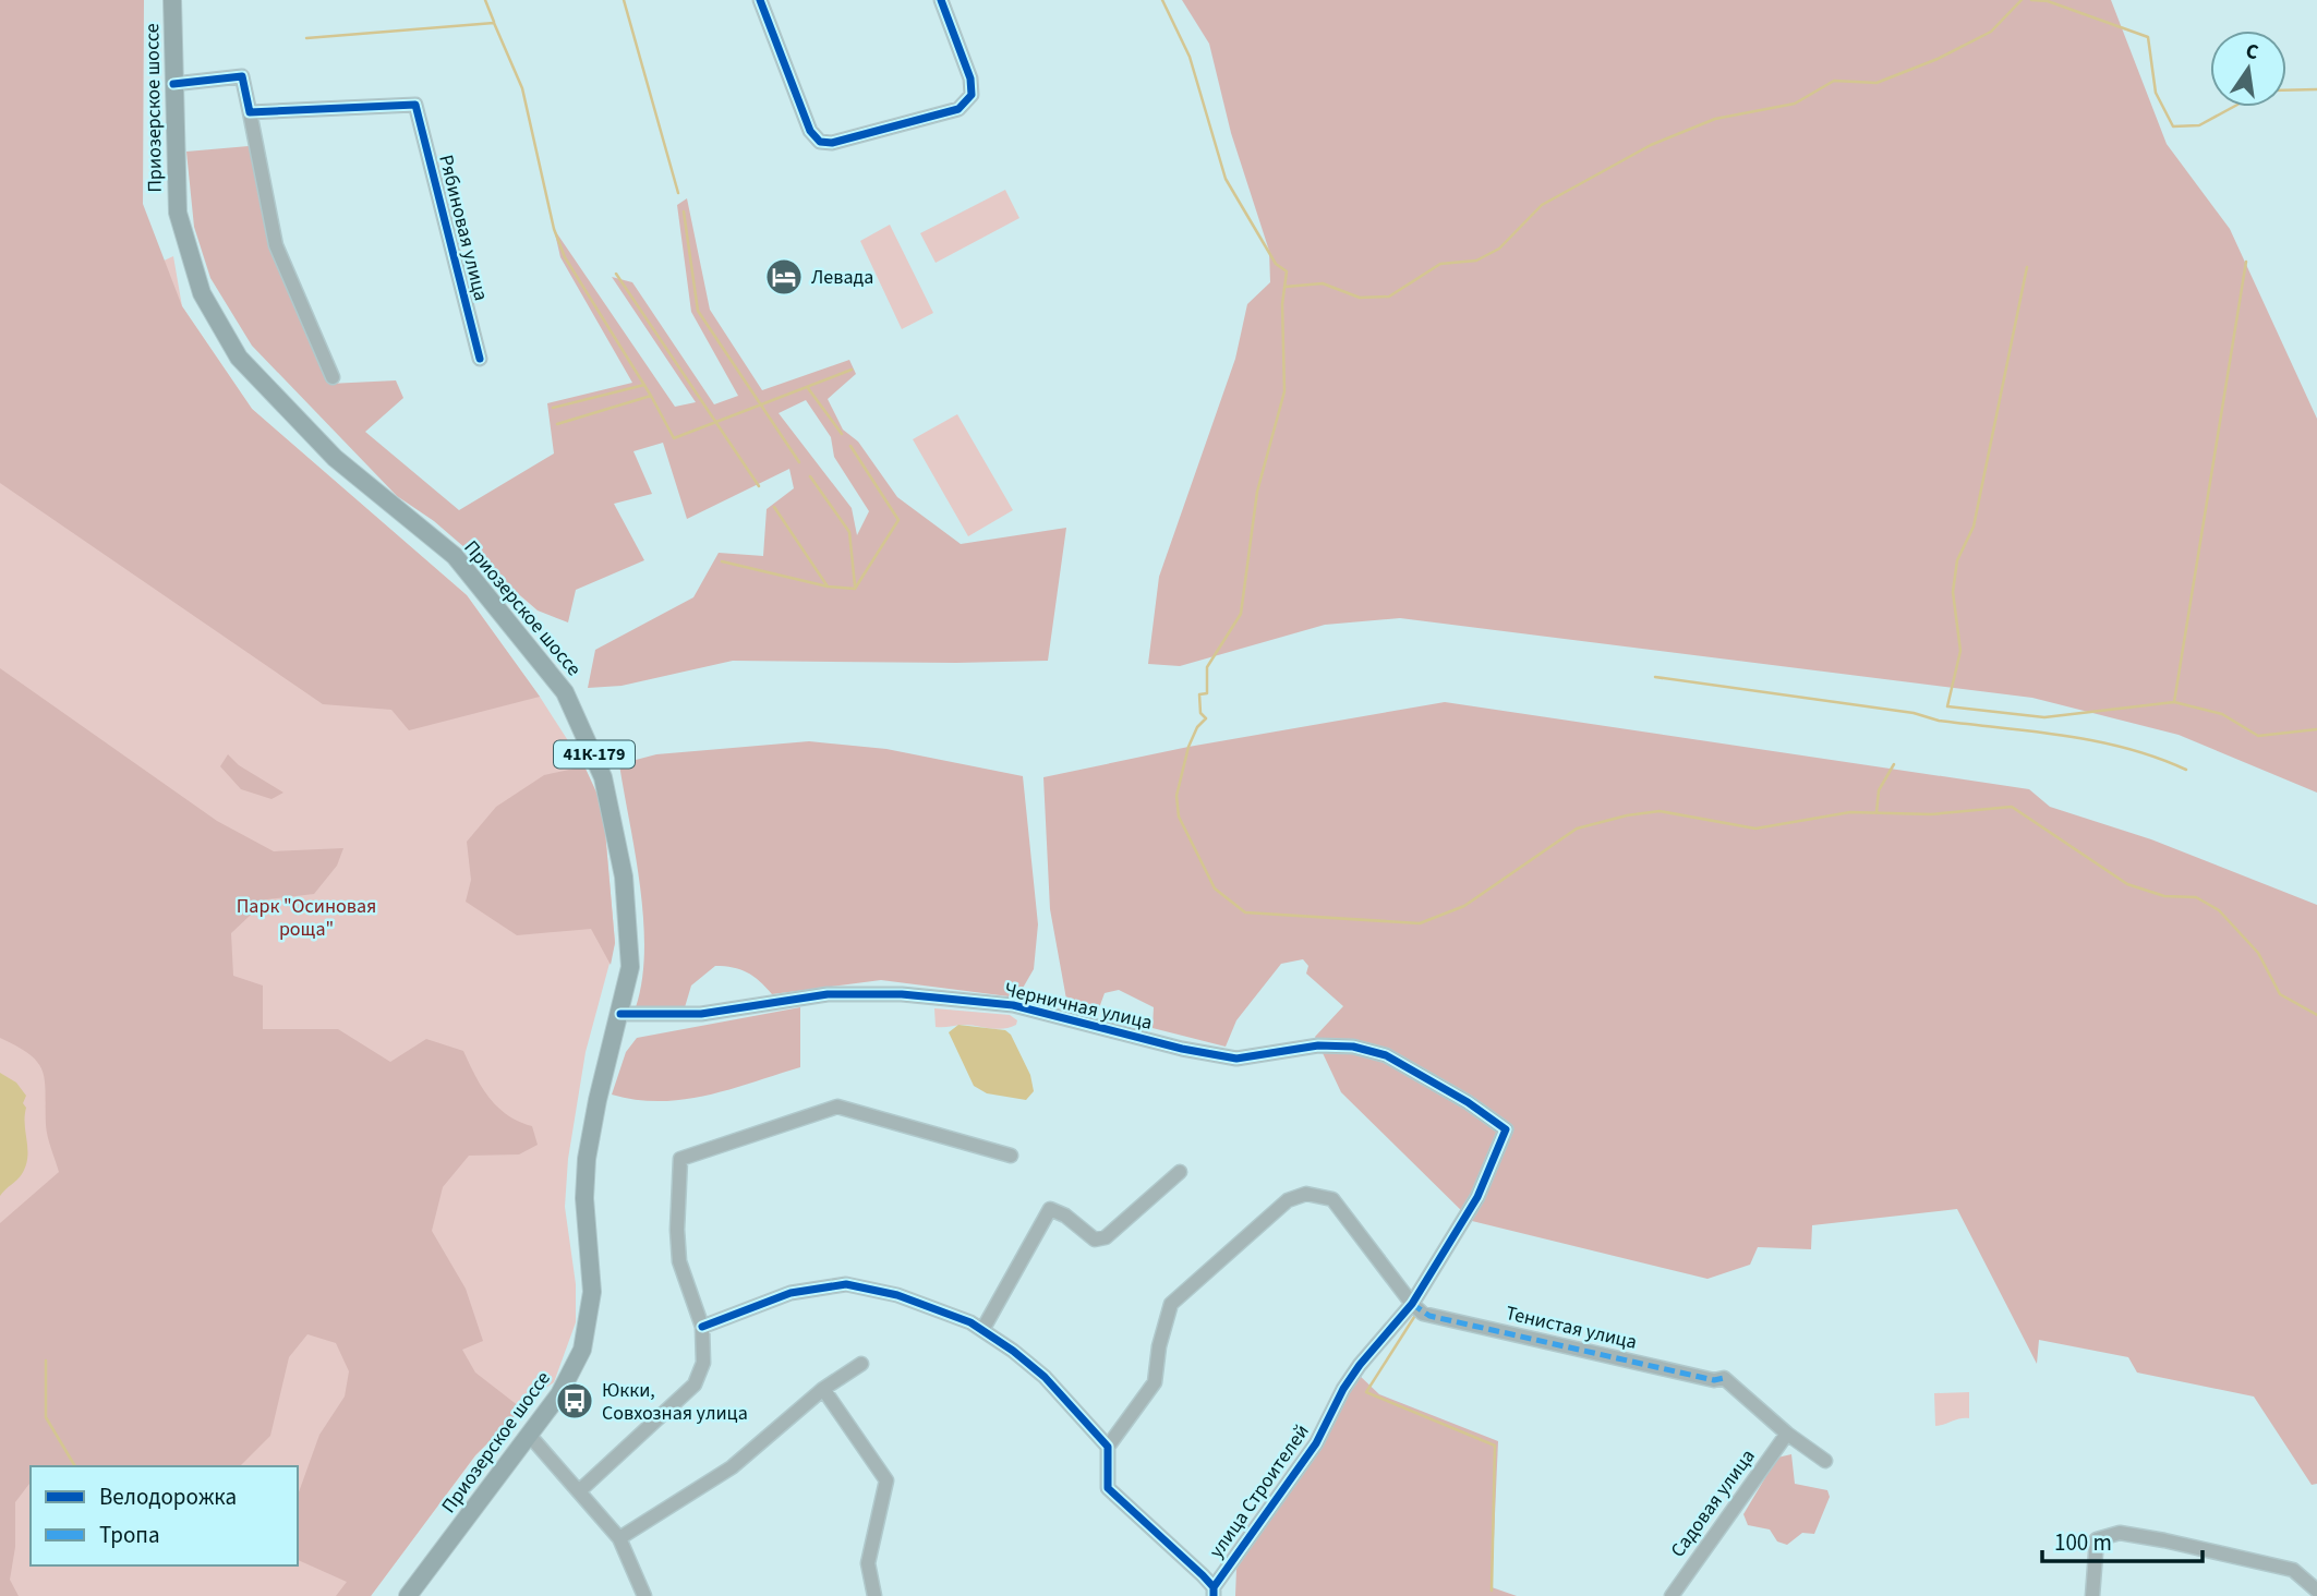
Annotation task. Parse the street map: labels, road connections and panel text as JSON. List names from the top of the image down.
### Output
{
  "streets": {
    "main road": ["Приозерское шоссе", "41К-179"],
    "street": [
      "Рябиновая улица",
      "Черничная улица",
      "Тенистая улица",
      "улица Строителей",
      "Садовая улица"
    ]
  },
  "crossings": [
    ["Приозерское шоссе", "Черничная улица"],
    ["Черничная улица", "улица Строителей"],
    ["Тенистая улица", "улица Строителей"],
    ["Тенистая улица", "Садовая улица"]
  ],
  "parks": ["Парк \"Осиновая роща\""],
  "places": {
    "hotel": ["Левада"],
    "bus stop": ["Юкки, Совхозная улица"]
  },
  "legend": ["Велодорожка", "Тропа"],
  "scale_bar": "100 m",
  "north": "top"
}
